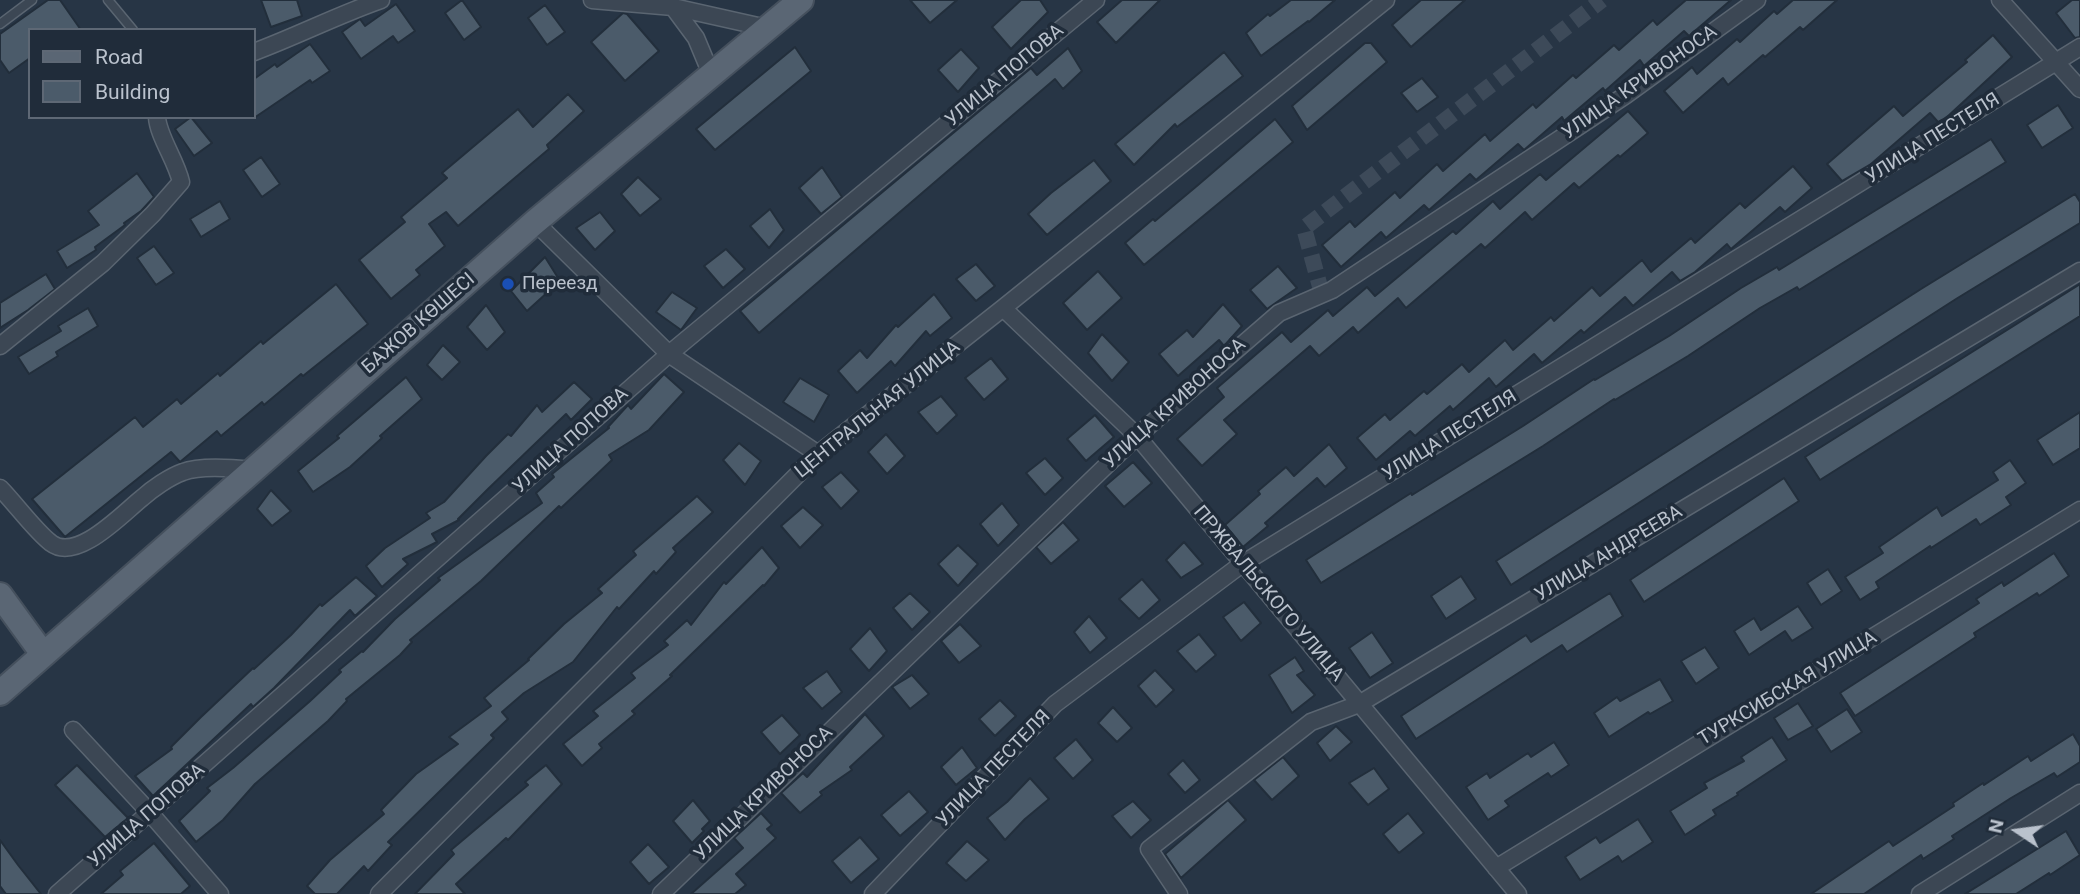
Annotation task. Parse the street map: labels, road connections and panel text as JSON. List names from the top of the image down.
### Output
{
  "streets": {
    "main road": ["БАЖОВ КӨШЕСІ"],
    "street": [
      "УЛИЦА ПОПОВА",
      "УЛИЦА КРИВОНОСА",
      "УЛИЦА ПЕСТЕЛЯ",
      "ЦЕНТРАЛЬНАЯ УЛИЦА",
      "УЛИЦА АНДРЕЕВА",
      "ПРЖВАЛЬСКОГО УЛИЦА",
      "ТУРКСИБСКАЯ УЛИЦА"
    ]
  },
  "crossings": [
    ["УЛИЦА КРИВОНОСА", "ПРЖВАЛЬСКОГО УЛИЦА"],
    ["УЛИЦА ПЕСТЕЛЯ", "ПРЖВАЛЬСКОГО УЛИЦА"],
    ["ЦЕНТРАЛЬНАЯ УЛИЦА", "ПРЖВАЛЬСКОГО УЛИЦА"],
    ["УЛИЦА АНДРЕЕВА", "ПРЖВАЛЬСКОГО УЛИЦА"],
    ["ПРЖВАЛЬСКОГО УЛИЦА", "ТУРКСИБСКАЯ УЛИЦА"]
  ],
  "places": ["Переезд"],
  "legend": ["Road", "Building"],
  "north": "left"
}
